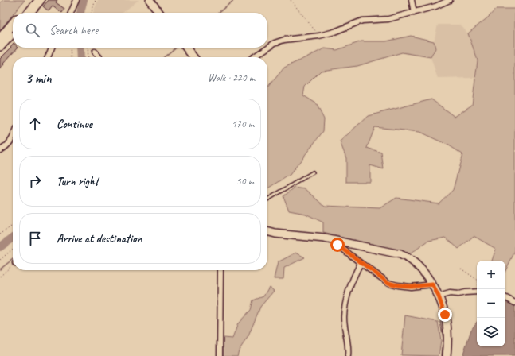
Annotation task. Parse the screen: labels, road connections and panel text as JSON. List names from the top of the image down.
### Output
{
  "page": {
    "search": "Search here",
    "heading": ["3 min", "Walk · 220 m"],
    "list": [
      ["Continue", "170 m"],
      ["Turn right", "50 m"],
      "Arrive at destination"
    ],
    "map_buttons": ["+", "−"]
  }
}
